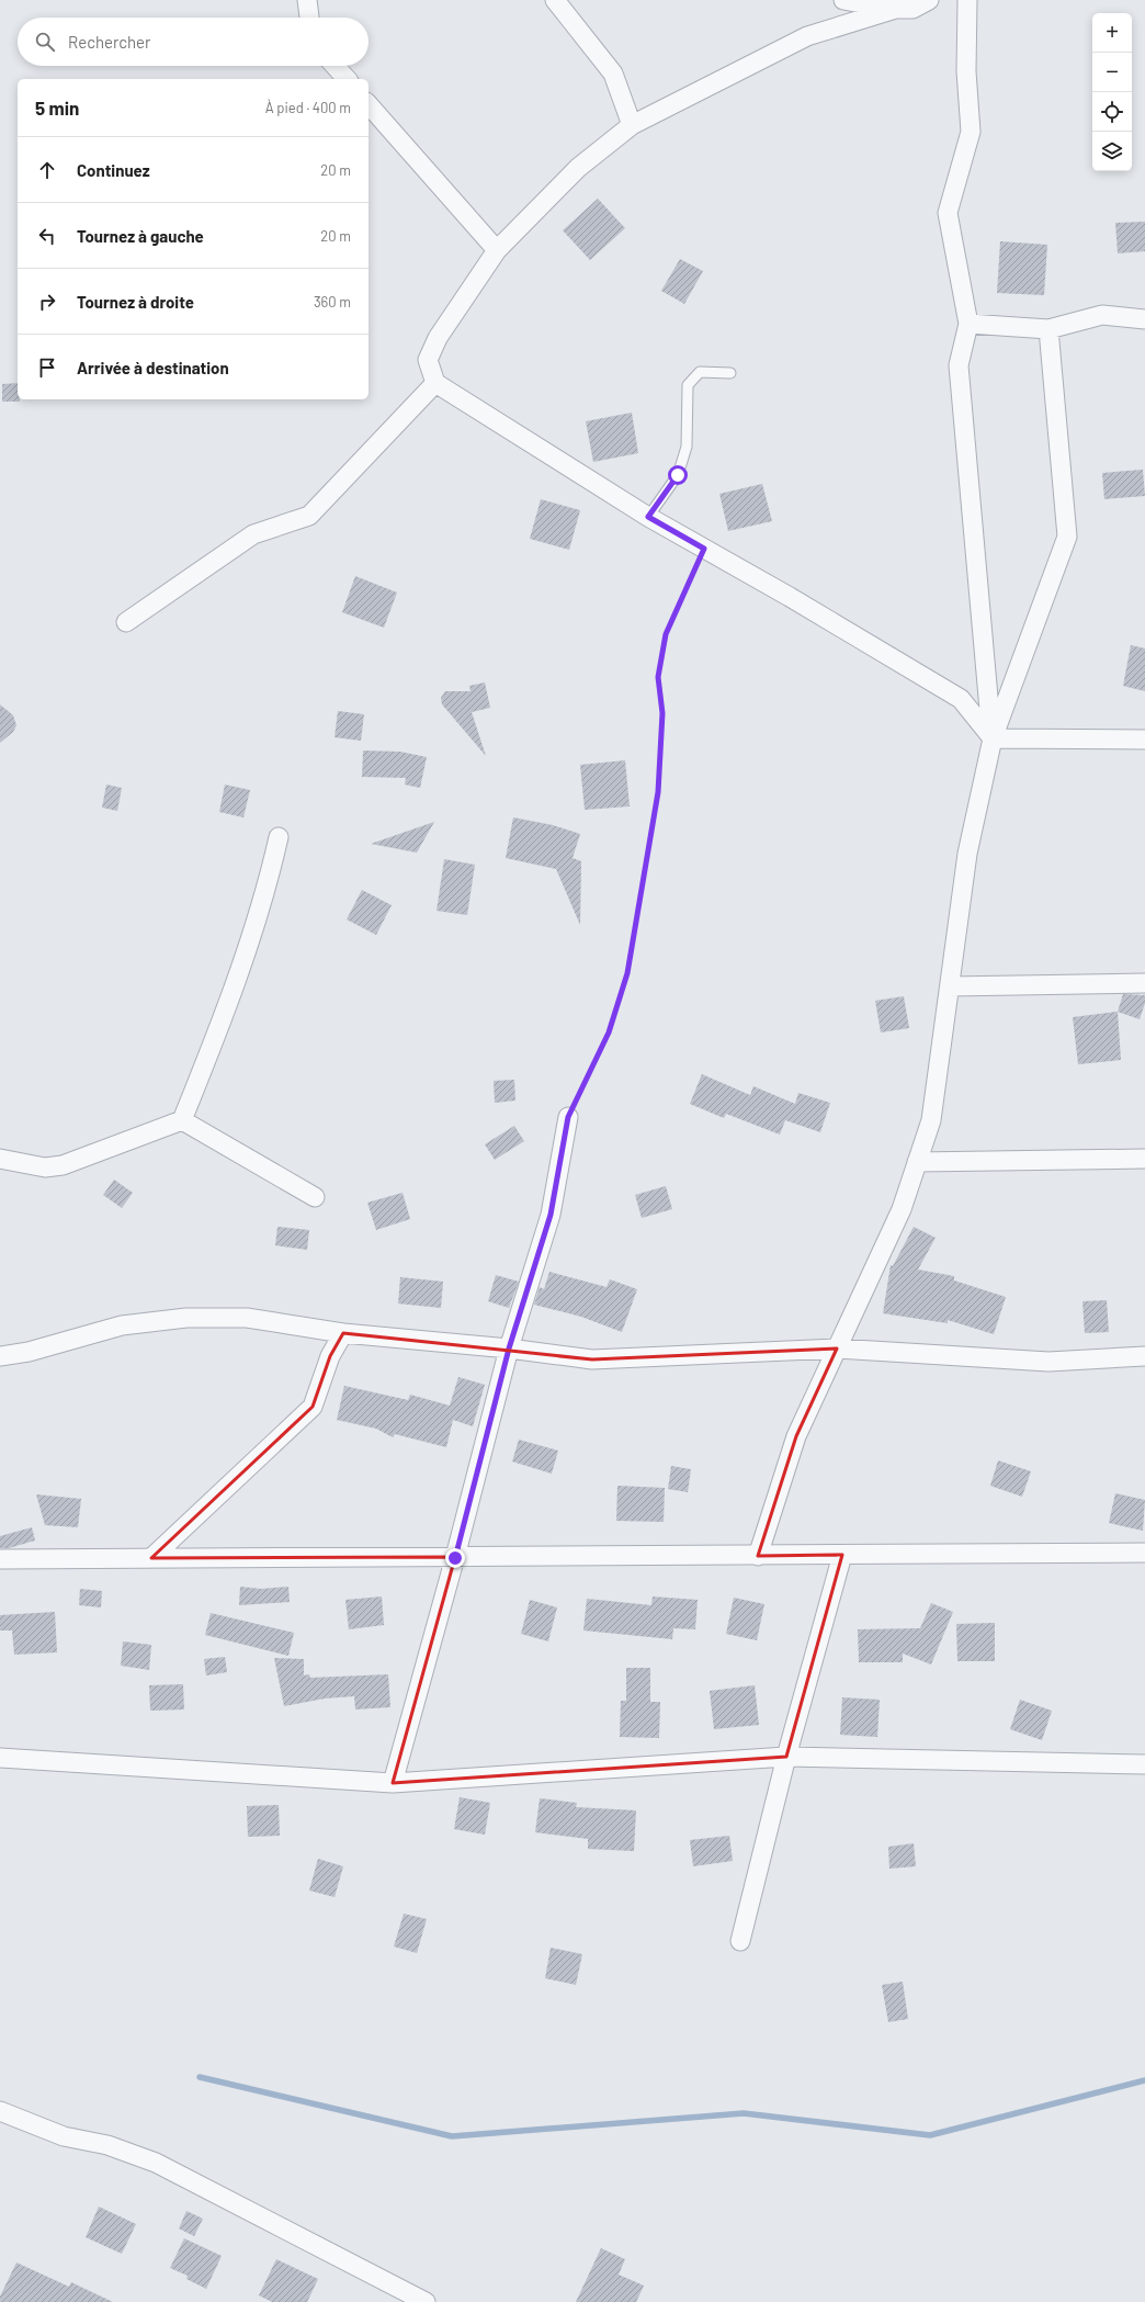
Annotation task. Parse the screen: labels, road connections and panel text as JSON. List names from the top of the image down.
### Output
{
  "page": {
    "map_buttons": ["+", "−"],
    "search": "Rechercher",
    "heading": ["5 min", "À pied · 400 m"],
    "list": [
      ["Continuez", "20 m"],
      ["Tournez à gauche", "20 m"],
      ["Tournez à droite", "360 m"],
      "Arrivée à destination"
    ]
  }
}
